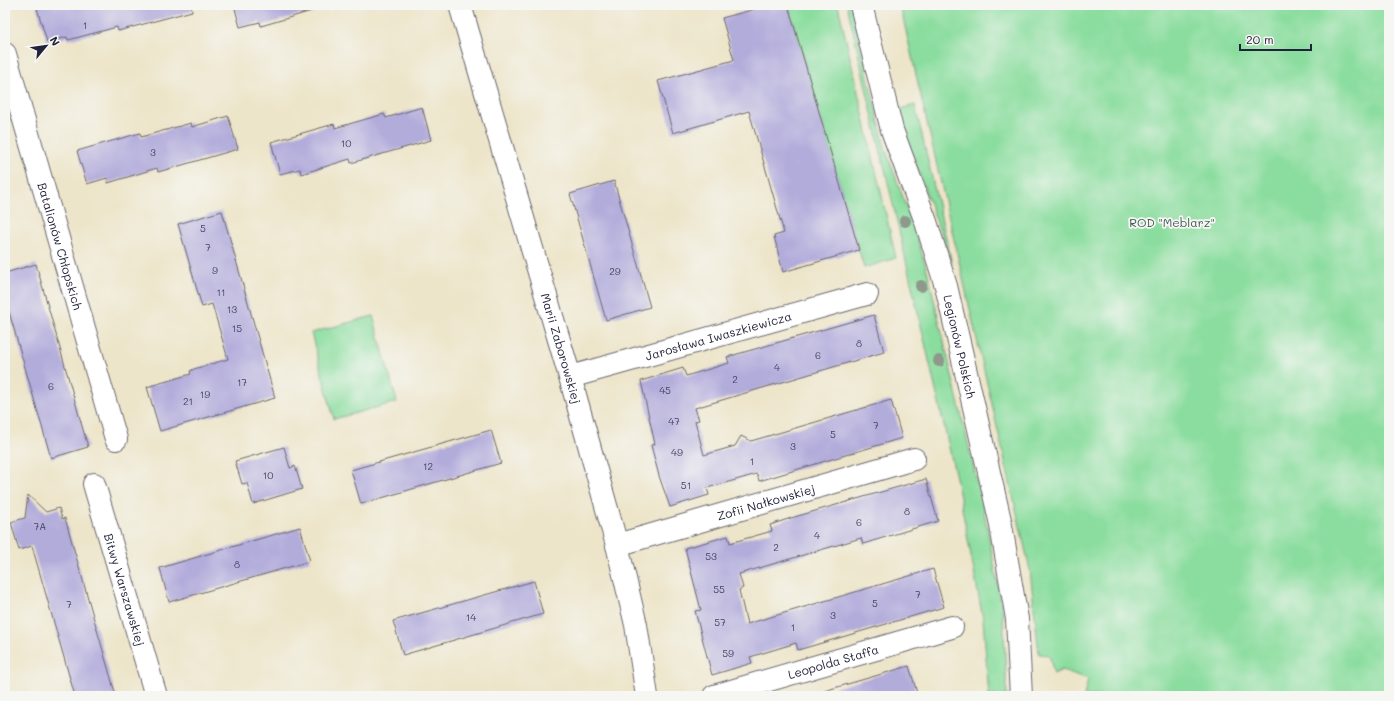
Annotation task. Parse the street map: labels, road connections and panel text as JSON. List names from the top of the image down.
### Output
{
  "streets": {
    "street": [
      "Batalionów Chłopskich",
      "Jarosława Iwaszkiewicza",
      "Legionów Polskich",
      "Marii Zaborowskiej",
      "Zofii Nałkowskiej",
      "Bitwy Warszawskiej",
      "Leopolda Staffa"
    ]
  },
  "crossings": [
    ["Jarosława Iwaszkiewicza", "Marii Zaborowskiej"],
    ["Marii Zaborowskiej", "Zofii Nałkowskiej"]
  ],
  "parks": ["ROD \"Meblarz\""],
  "house_numbers": [
    "1",
    "10",
    "3",
    "5",
    "7",
    "9",
    "29",
    "11",
    "13",
    "15",
    "8",
    "6",
    "4",
    "2",
    "17",
    "6",
    "45",
    "19",
    "21",
    "47",
    "7",
    "5",
    "3",
    "49",
    "1",
    "12",
    "10",
    "51",
    "8",
    "6",
    "7A",
    "4",
    "2",
    "53",
    "8",
    "55",
    "7",
    "5",
    "7",
    "3",
    "14",
    "57",
    "1",
    "59"
  ],
  "scale_bar": "20 m",
  "north": "top right"
}
